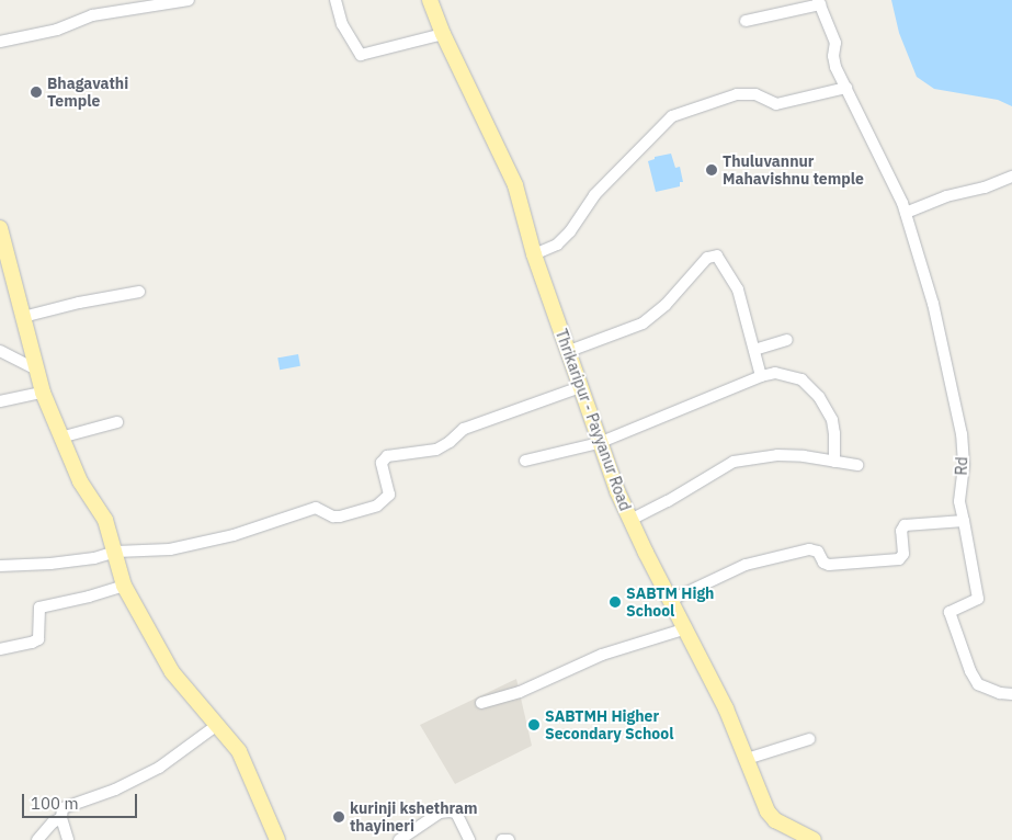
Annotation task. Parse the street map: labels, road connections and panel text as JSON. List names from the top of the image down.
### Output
{
  "streets": {
    "main road": ["Thrikaripur - Payyanur Road"],
    "street": ["Rd"]
  },
  "places": [
    "Bhagavathi Temple",
    "Thuluvannur Mahavishnu temple",
    "SABTM High School",
    "SABTMH Higher Secondary School",
    "kurinji kshethram thayineri"
  ],
  "scale_bar": "100 m"
}
